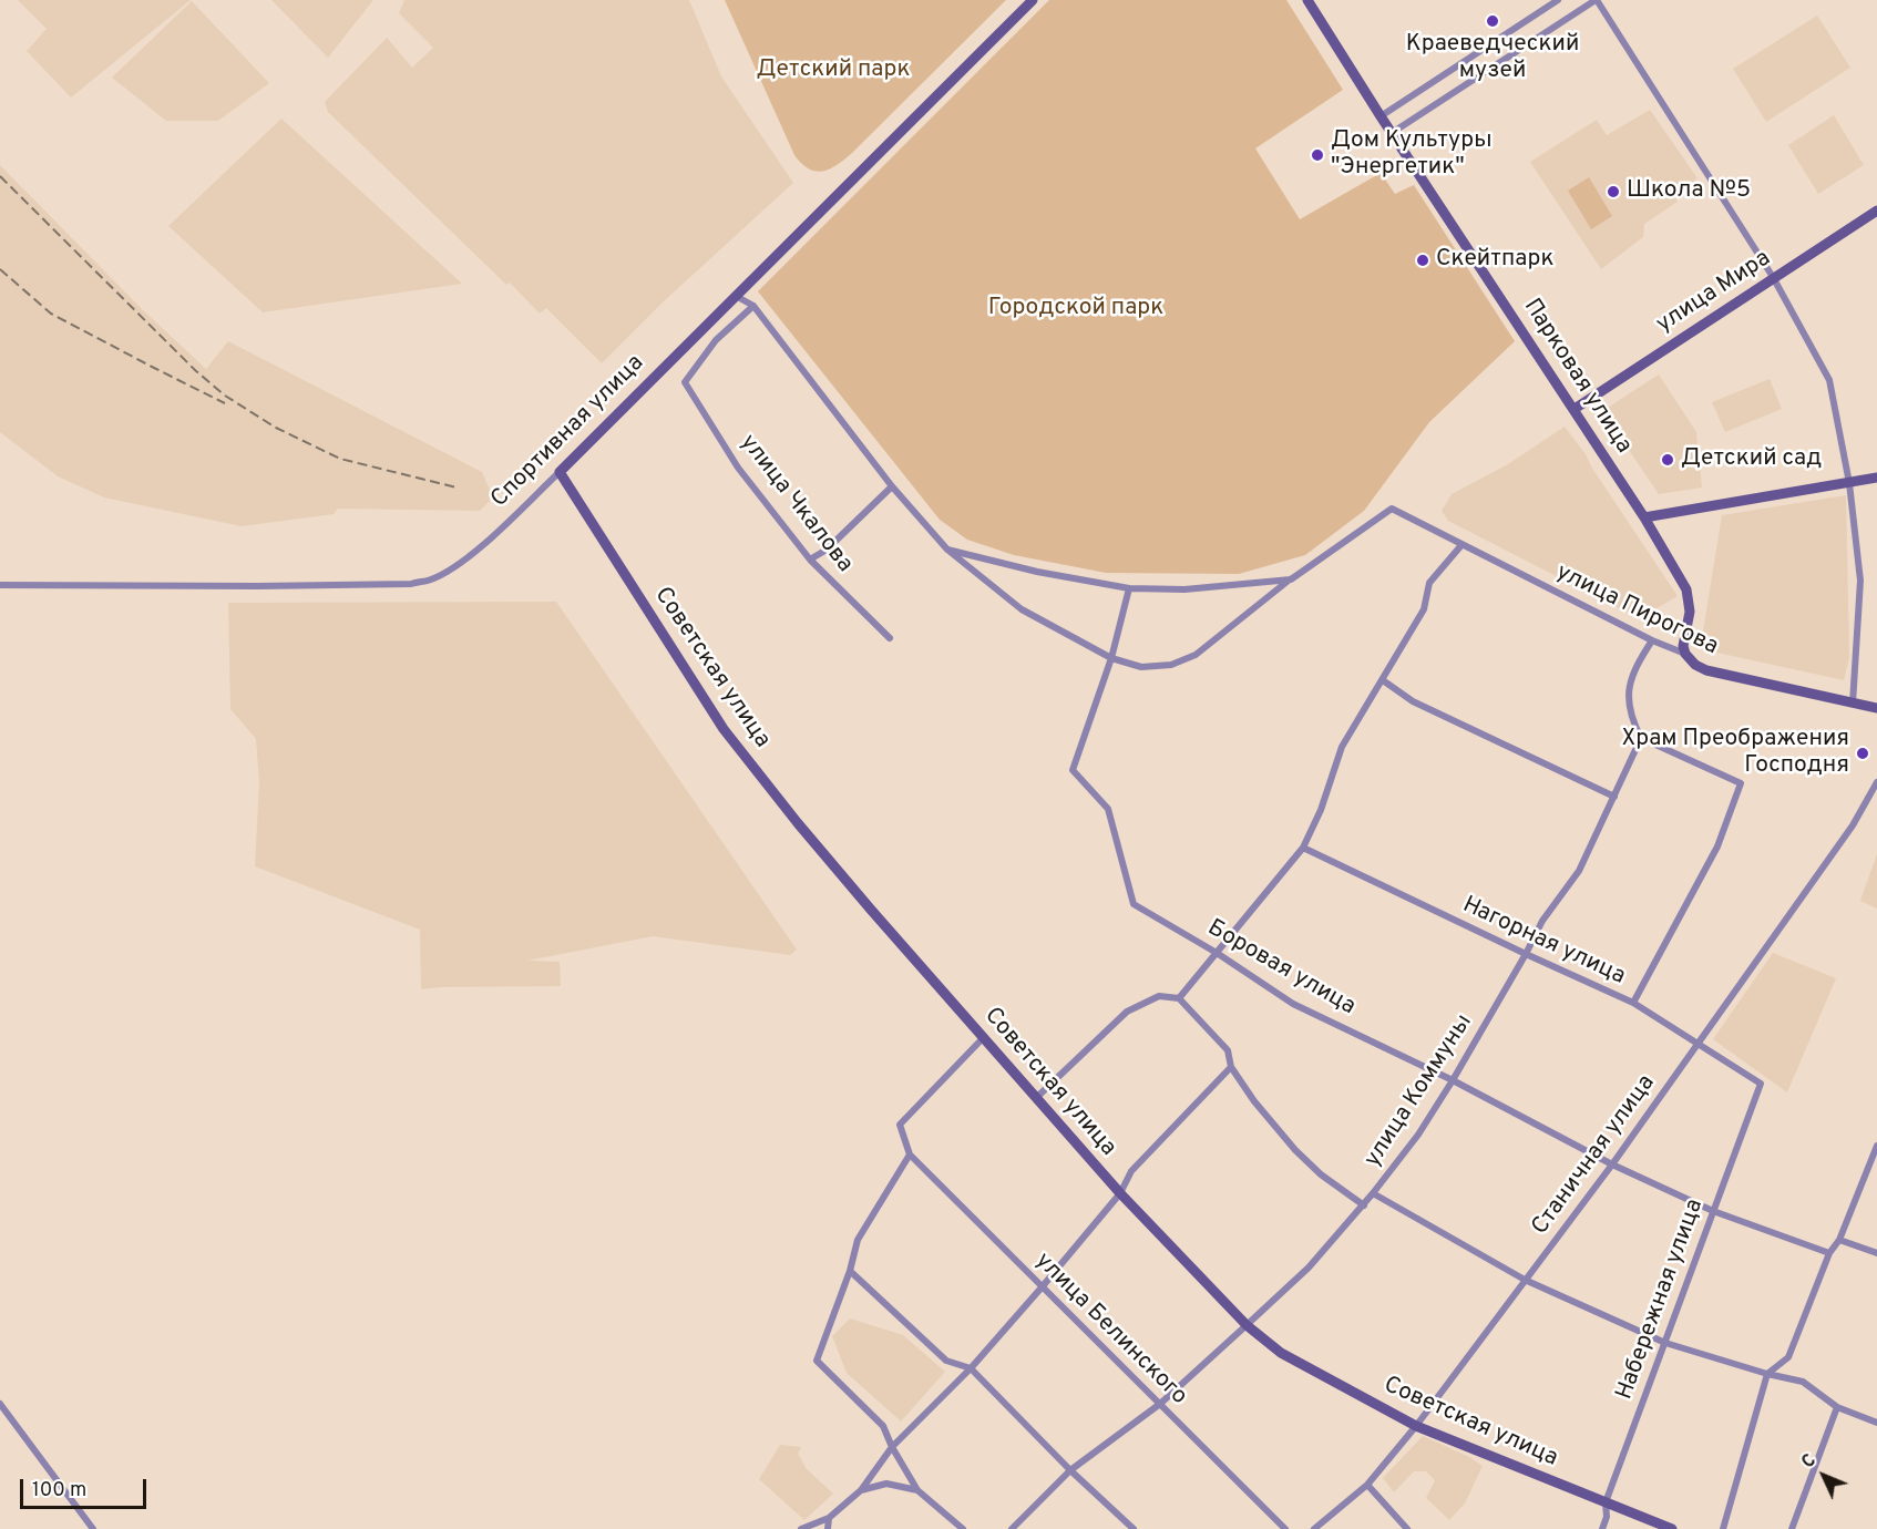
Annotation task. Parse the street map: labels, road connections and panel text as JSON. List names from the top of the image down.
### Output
{
  "streets": {
    "street": [
      "улица Мира",
      "Парковая улица",
      "Спортивная улица",
      "улица Чкалова",
      "улица Пирогова",
      "Советская улица",
      "Нагорная улица",
      "Боровая улица",
      "улица Коммуны",
      "Станичная улица",
      "Набережная улица",
      "улица Белинского"
    ]
  },
  "crossings": [
    ["улица Мира", "Парковая улица"],
    ["Парковая улица", "улица Пирогова"],
    ["Спортивная улица", "Советская улица"],
    ["Советская улица", "улица Коммуны"],
    ["Советская улица", "Станичная улица"],
    ["Советская улица", "Набережная улица"],
    ["Нагорная улица", "улица Коммуны"],
    ["Нагорная улица", "Станичная улица"],
    ["Нагорная улица", "Набережная улица"],
    ["Боровая улица", "улица Коммуны"],
    ["Боровая улица", "Станичная улица"],
    ["Боровая улица", "Набережная улица"],
    ["улица Коммуны", "улица Белинского"]
  ],
  "parks": ["Детский парк", "Городской парк"],
  "places": [
    "Краеведческий музей",
    "Дом Культуры \"Энергетик\"",
    "Школа №5",
    "Скейтпарк",
    "Детский сад",
    "Храм Преображения Господня"
  ],
  "scale_bar": "100 m",
  "north": "top left"
}
